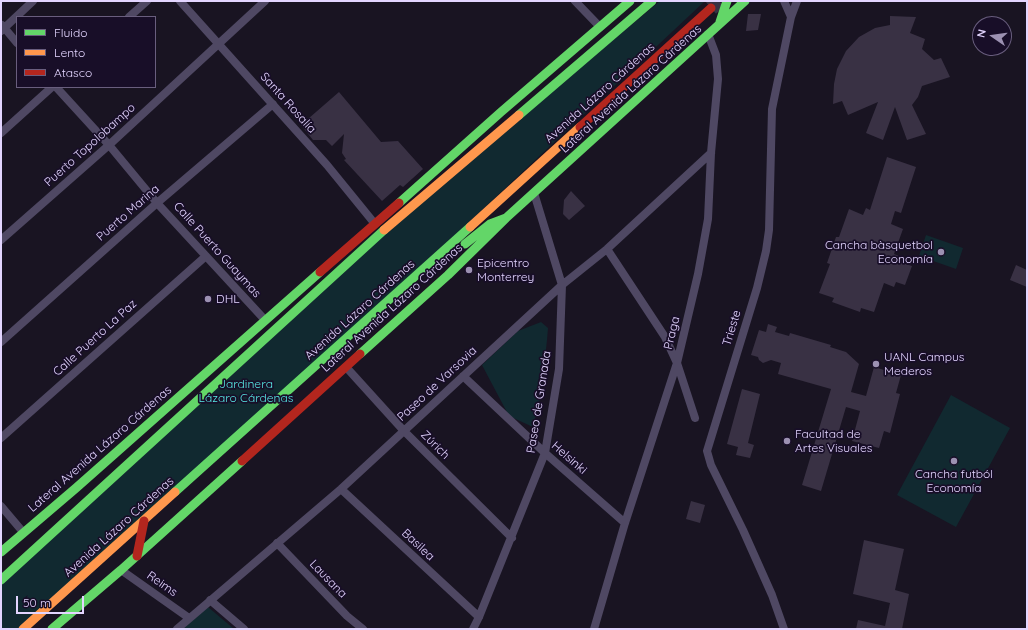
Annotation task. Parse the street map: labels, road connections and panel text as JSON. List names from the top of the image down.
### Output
{
  "streets": {
    "main road": ["Lateral Avenida Lázaro Cárdenas", "Avenida Lázaro Cárdenas"],
    "street": [
      "Santa Rosalía",
      "Puerto Topolobampo",
      "Puerto Marina",
      "Calle Puerto Guaymas",
      "Trieste",
      "Praga",
      "Calle Puerto La Paz",
      "Paseo de Varsovia",
      "Paseo de Granada",
      "Zúrich",
      "Helsinki",
      "Basilea",
      "Lausana",
      "Reims"
    ]
  },
  "crossings": [
    ["Lateral Avenida Lázaro Cárdenas", "Santa Rosalía"],
    ["Lateral Avenida Lázaro Cárdenas", "Calle Puerto Guaymas"],
    ["Lateral Avenida Lázaro Cárdenas", "Praga"],
    ["Lateral Avenida Lázaro Cárdenas", "Paseo de Granada"],
    ["Lateral Avenida Lázaro Cárdenas", "Zúrich"],
    ["Lateral Avenida Lázaro Cárdenas", "Reims"],
    ["Santa Rosalía", "Puerto Topolobampo"],
    ["Santa Rosalía", "Puerto Marina"],
    ["Puerto Topolobampo", "Calle Puerto Guaymas"],
    ["Puerto Marina", "Calle Puerto Guaymas"],
    ["Calle Puerto Guaymas", "Calle Puerto La Paz"],
    ["Praga", "Paseo de Varsovia"],
    ["Praga", "Helsinki"],
    ["Paseo de Varsovia", "Paseo de Granada"],
    ["Paseo de Varsovia", "Zúrich"],
    ["Paseo de Varsovia", "Helsinki"],
    ["Paseo de Varsovia", "Basilea"],
    ["Paseo de Varsovia", "Lausana"],
    ["Paseo de Varsovia", "Reims"],
    ["Paseo de Granada", "Zúrich"],
    ["Paseo de Granada", "Helsinki"],
    ["Paseo de Granada", "Basilea"]
  ],
  "parks": ["Jardinera Lázaro Cárdenas"],
  "places": [
    "Cancha bàsquetbol Economía",
    "Epicentro Monterrey",
    "DHL",
    "UANL Campus Mederos",
    "Facultad de Artes Visuales",
    "Cancha futból Economía"
  ],
  "legend": ["Fluido", "Lento", "Atasco"],
  "scale_bar": "50 m",
  "north": "left"
}
